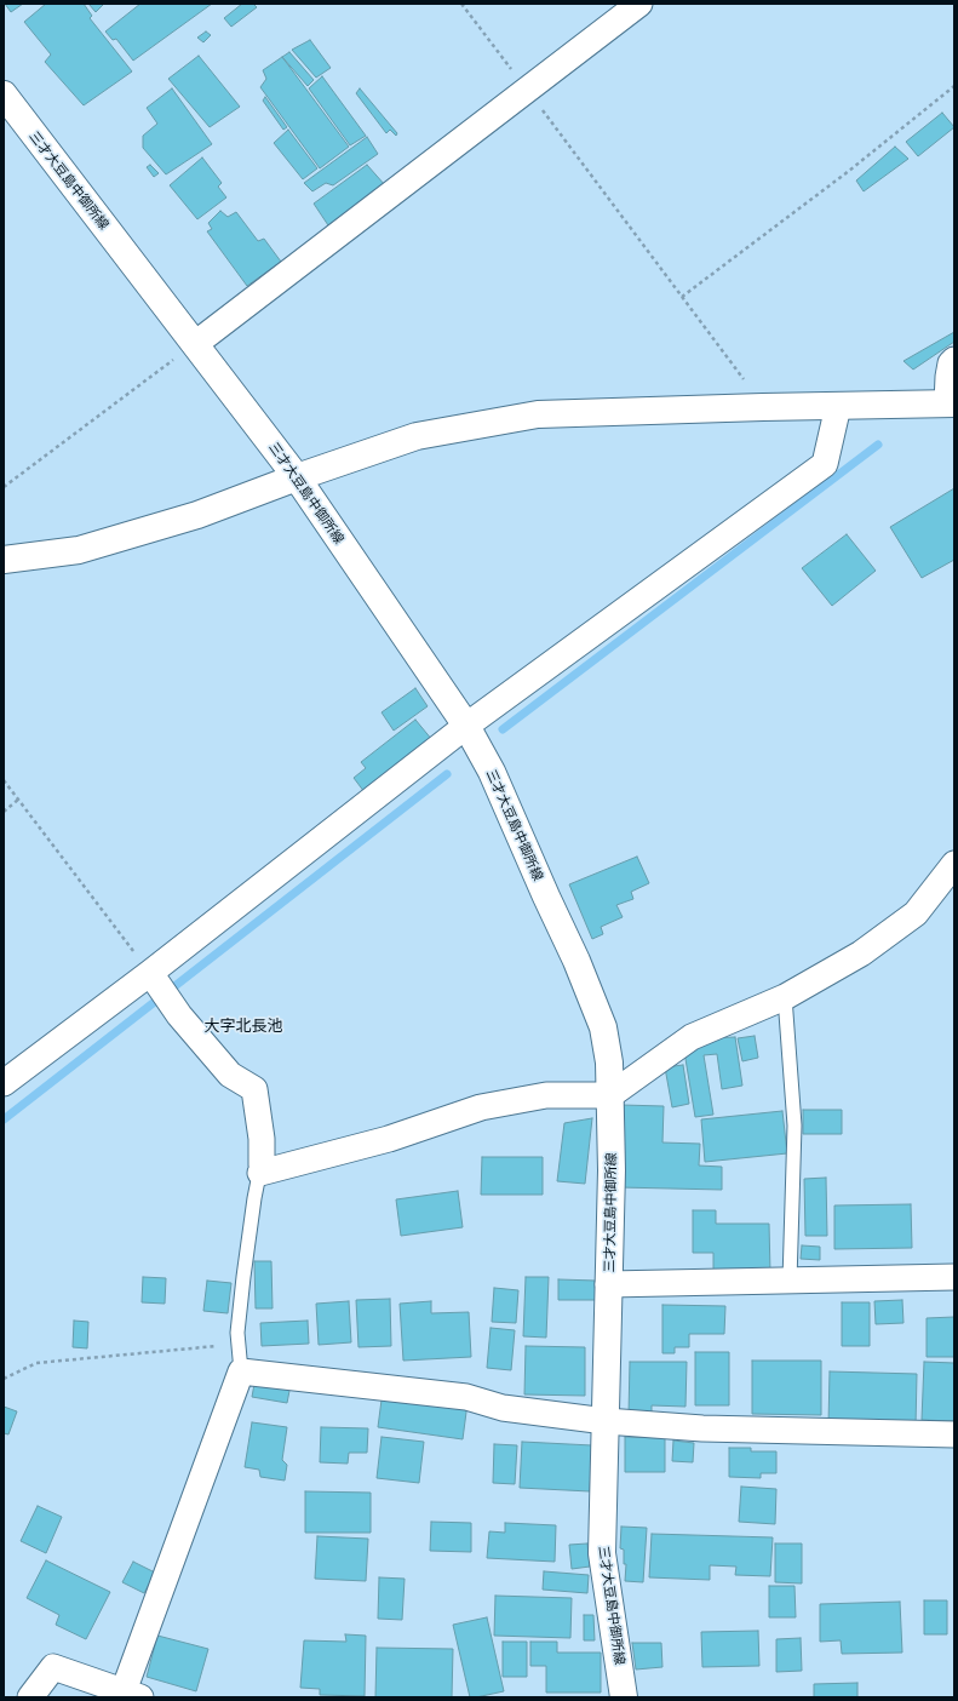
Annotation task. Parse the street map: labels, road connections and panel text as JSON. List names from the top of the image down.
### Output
{
  "streets": {
    "main road": ["三才大豆島中御所線"]
  },
  "districts": ["大字北長池"]
}
